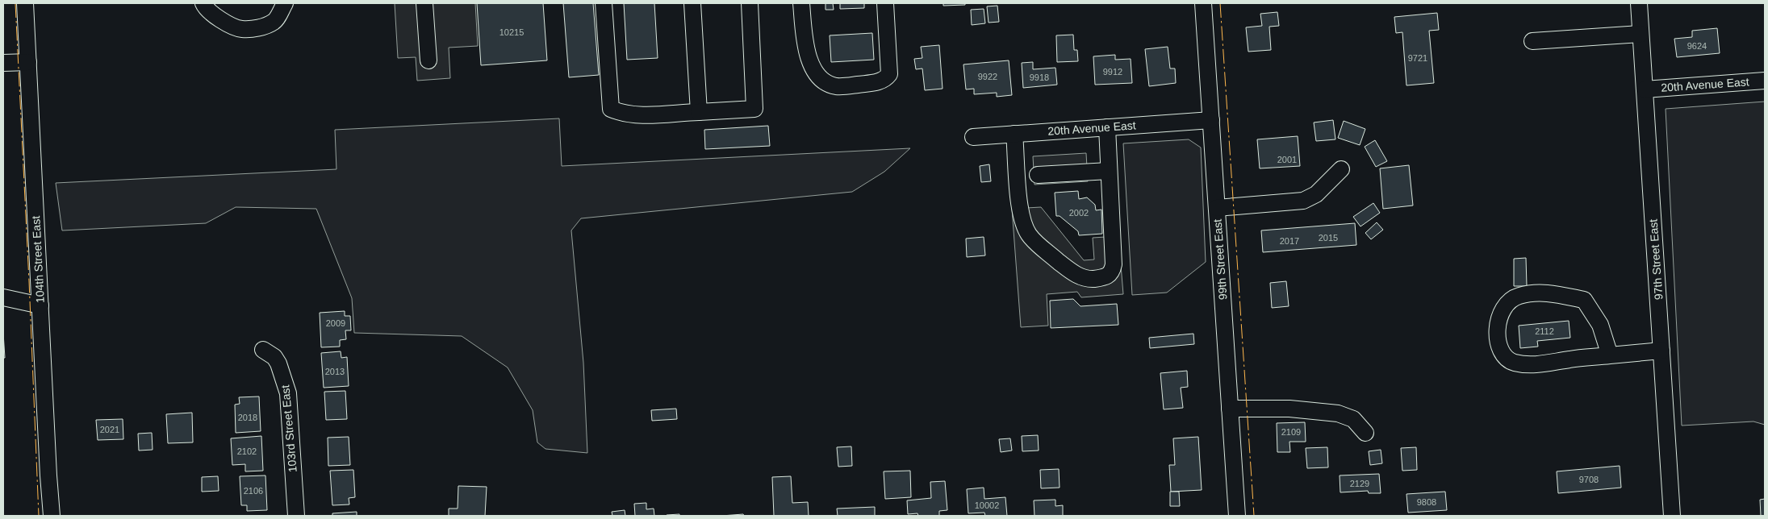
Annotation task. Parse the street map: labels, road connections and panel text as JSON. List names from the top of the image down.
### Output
{
  "streets": {
    "street": [
      "20th Avenue East",
      "104th Street East",
      "99th Street East",
      "97th Street East",
      "103rd Street East"
    ]
  },
  "crossings": [
    ["20th Avenue East", "99th Street East"],
    ["20th Avenue East", "97th Street East"]
  ],
  "house_numbers": [
    "10215",
    "9624",
    "9721",
    "9912",
    "9922",
    "9918",
    "2001",
    "2002",
    "2015",
    "2017",
    "2009",
    "2112",
    "2013",
    "2018",
    "2021",
    "2109",
    "2102",
    "9708",
    "2129",
    "2106",
    "9808",
    "10002"
  ]
}
